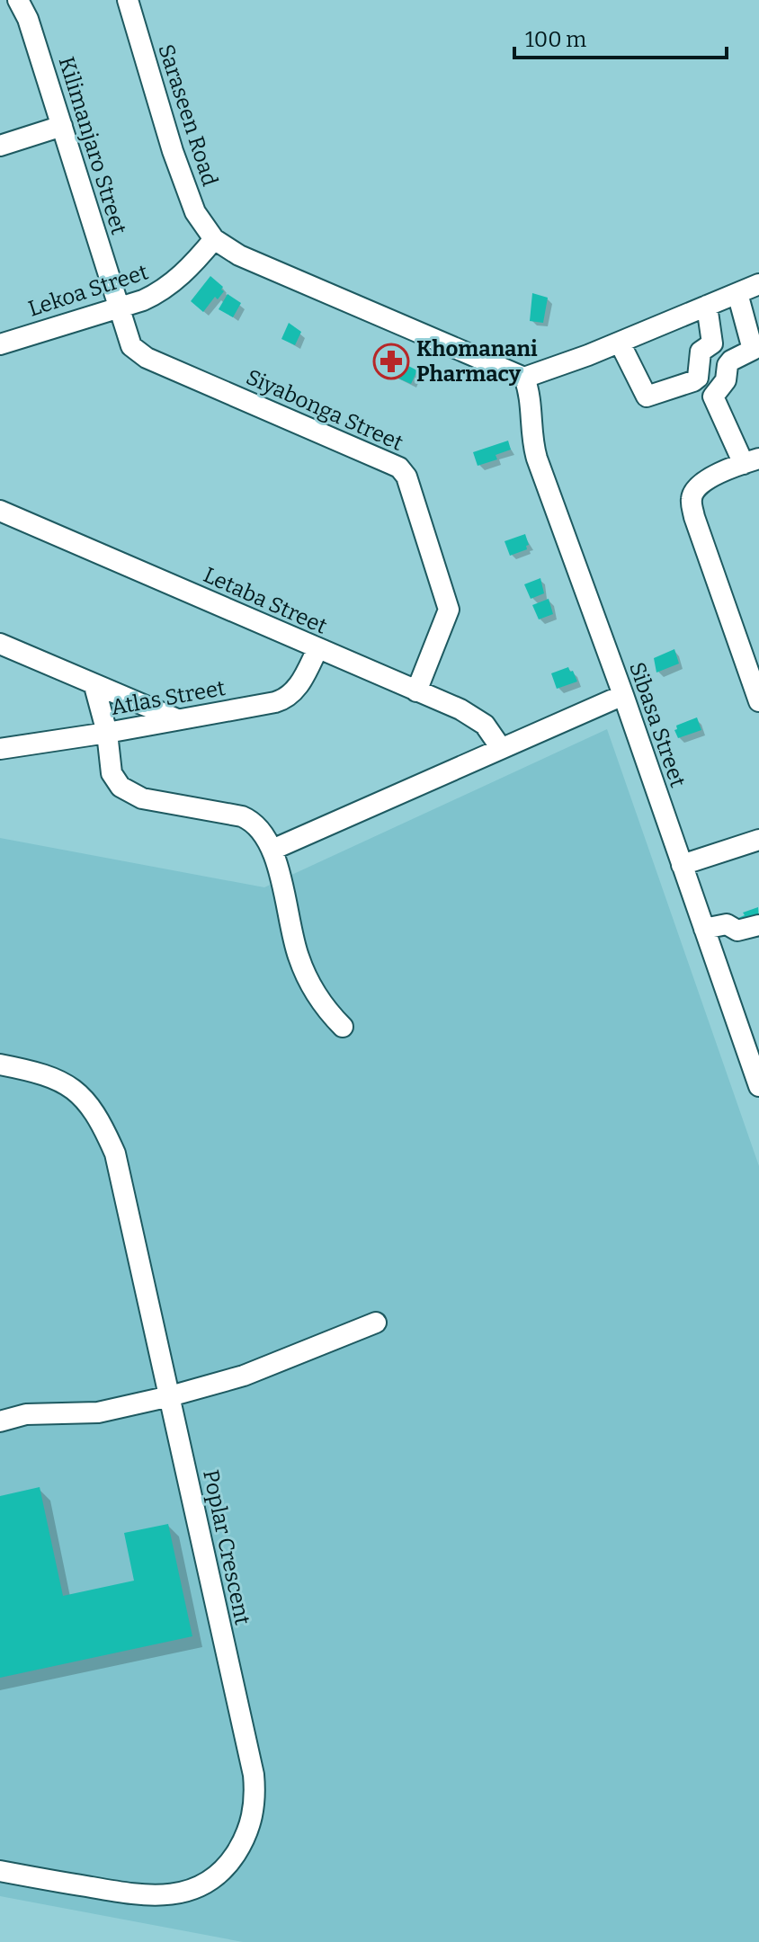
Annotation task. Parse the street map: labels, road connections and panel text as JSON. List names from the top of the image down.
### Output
{
  "streets": {
    "street": [
      "Saraseen Road",
      "Kilimanjaro Street",
      "Lekoa Street",
      "Siyabonga Street",
      "Letaba Street",
      "Atlas Street",
      "Sibasa Street",
      "Poplar Crescent"
    ]
  },
  "crossings": [
    ["Saraseen Road", "Lekoa Street"],
    ["Kilimanjaro Street", "Lekoa Street"],
    ["Kilimanjaro Street", "Siyabonga Street"],
    ["Lekoa Street", "Siyabonga Street"],
    ["Siyabonga Street", "Letaba Street"],
    ["Letaba Street", "Atlas Street"]
  ],
  "places": {
    "pharmacy": ["Khomanani Pharmacy"]
  },
  "scale_bar": "100 m"
}
